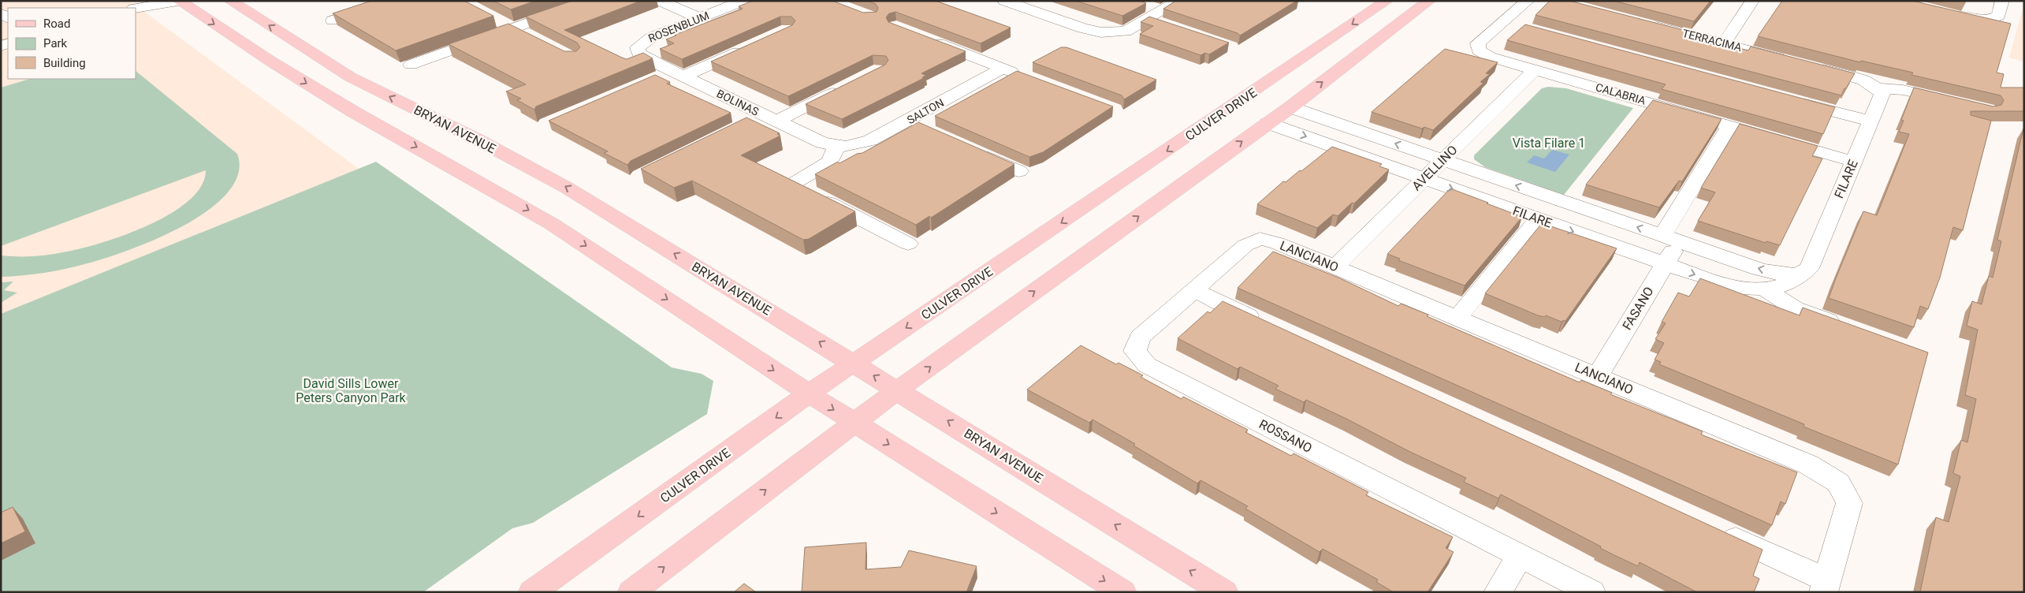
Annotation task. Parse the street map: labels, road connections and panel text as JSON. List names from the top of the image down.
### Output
{
  "streets": {
    "main road": ["CULVER DRIVE", "BRYAN AVENUE"],
    "street": [
      "ROSENBLUM",
      "TERRACIMA",
      "CALABRIA",
      "BOLINAS",
      "SALTON",
      "AVELLINO",
      "FILARE",
      "LANCIANO",
      "FASANO",
      "ROSSANO"
    ]
  },
  "crossings": [
    ["ROSENBLUM", "BOLINAS"],
    ["CALABRIA", "AVELLINO"],
    ["CALABRIA", "FILARE"],
    ["CALABRIA", "FASANO"],
    ["BOLINAS", "SALTON"],
    ["CULVER DRIVE", "BRYAN AVENUE"],
    ["AVELLINO", "FILARE"],
    ["AVELLINO", "LANCIANO"],
    ["FILARE", "FASANO"],
    ["LANCIANO", "FASANO"],
    ["LANCIANO", "ROSSANO"]
  ],
  "parks": ["Vista Filare 1", "David Sills Lower Peters Canyon Park"],
  "legend": ["Road", "Park", "Building"]
}
